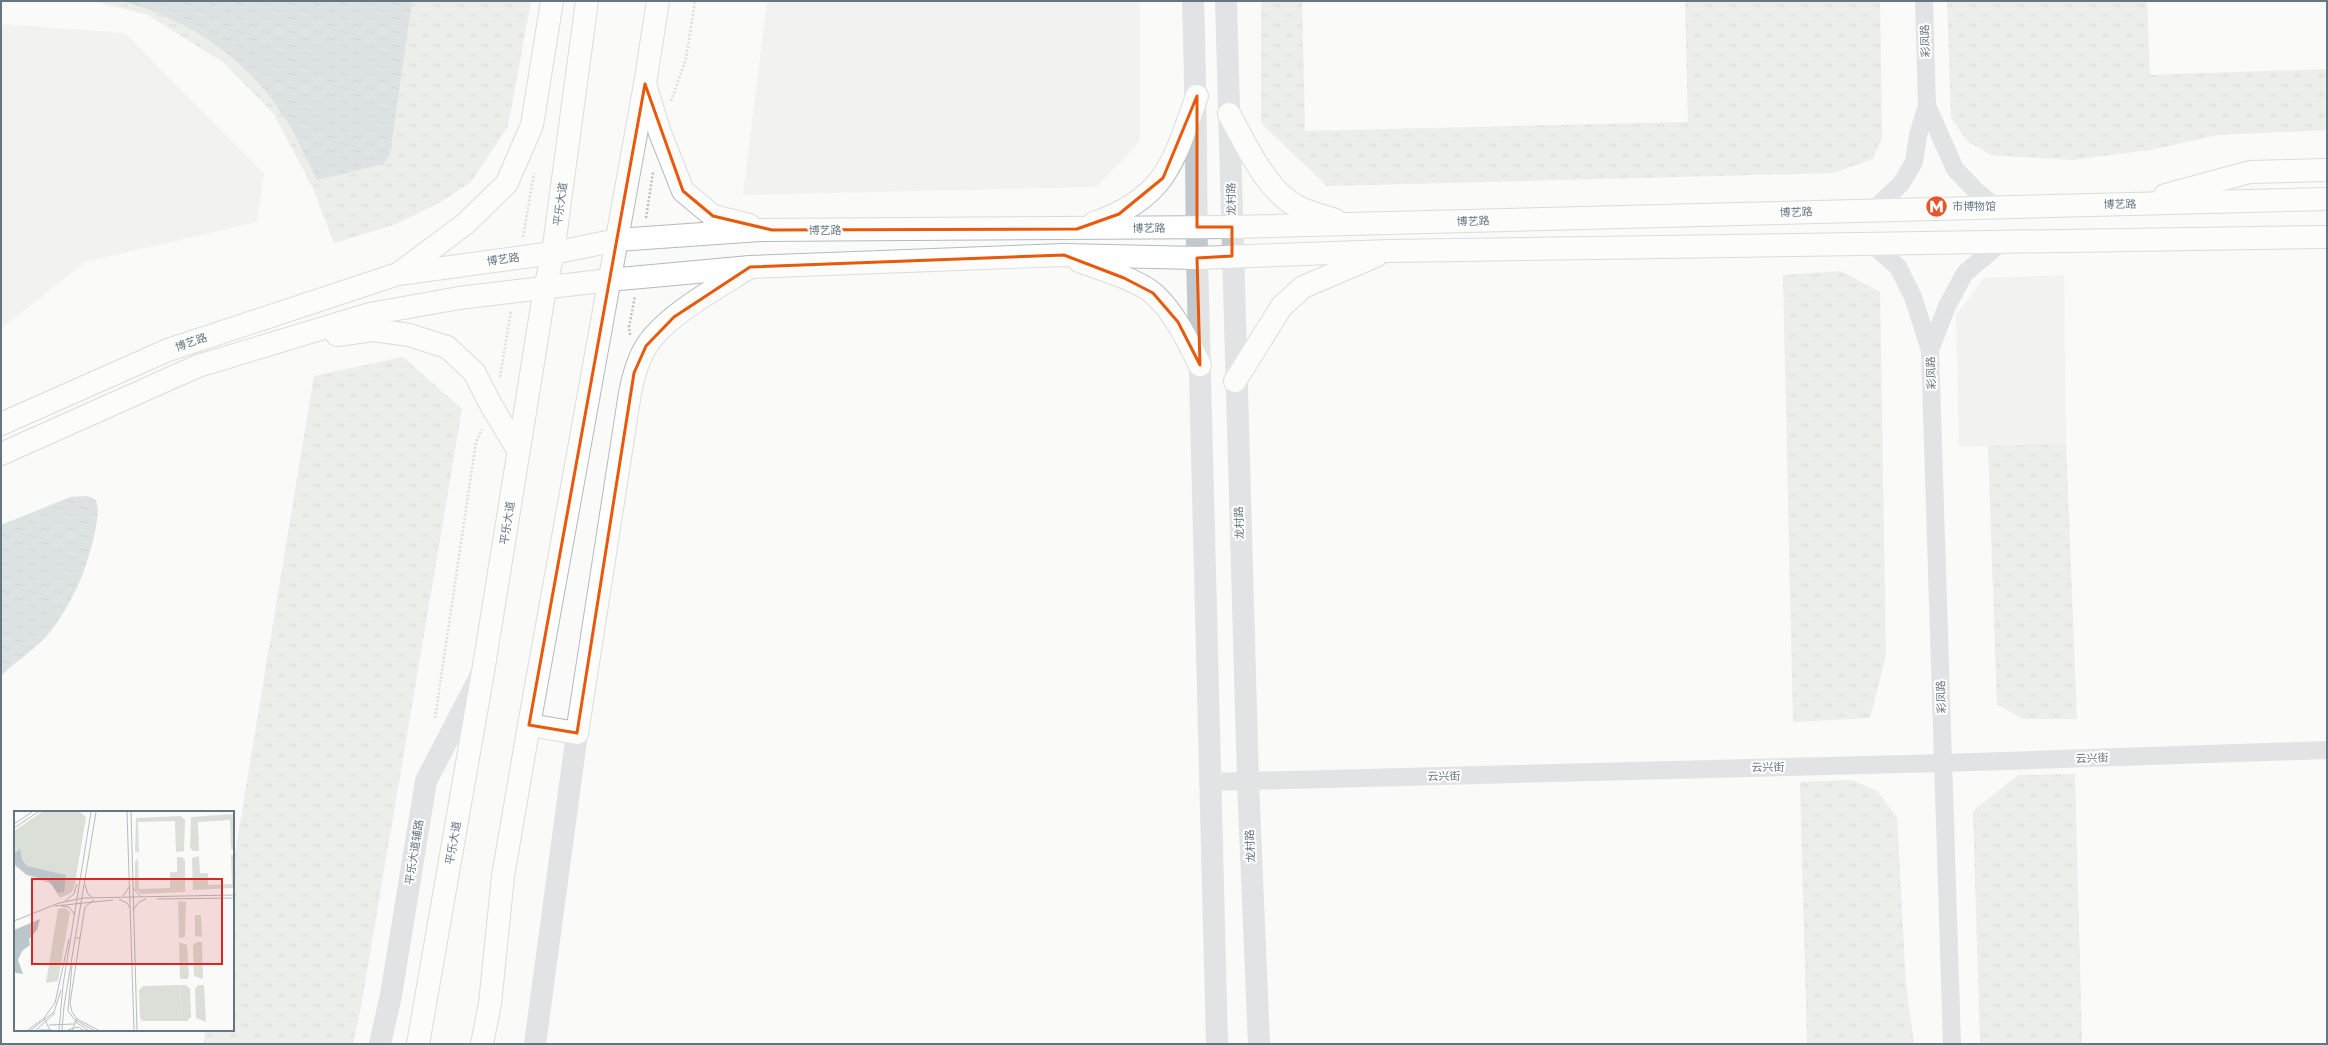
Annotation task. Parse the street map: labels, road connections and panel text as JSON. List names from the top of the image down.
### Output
{
  "streets": {
    "main road": ["平乐大道", "博艺路"],
    "street": [
      "彩凤路",
      "龙村路",
      "云兴街",
      "平乐大道辅路"
    ]
  },
  "crossings": [
    ["彩凤路", "云兴街"],
    ["龙村路", "博艺路"],
    ["龙村路", "云兴街"],
    ["平乐大道", "博艺路"],
    ["平乐大道", "平乐大道辅路"]
  ],
  "places": {
    "metro station": ["市博物馆"]
  }
}
